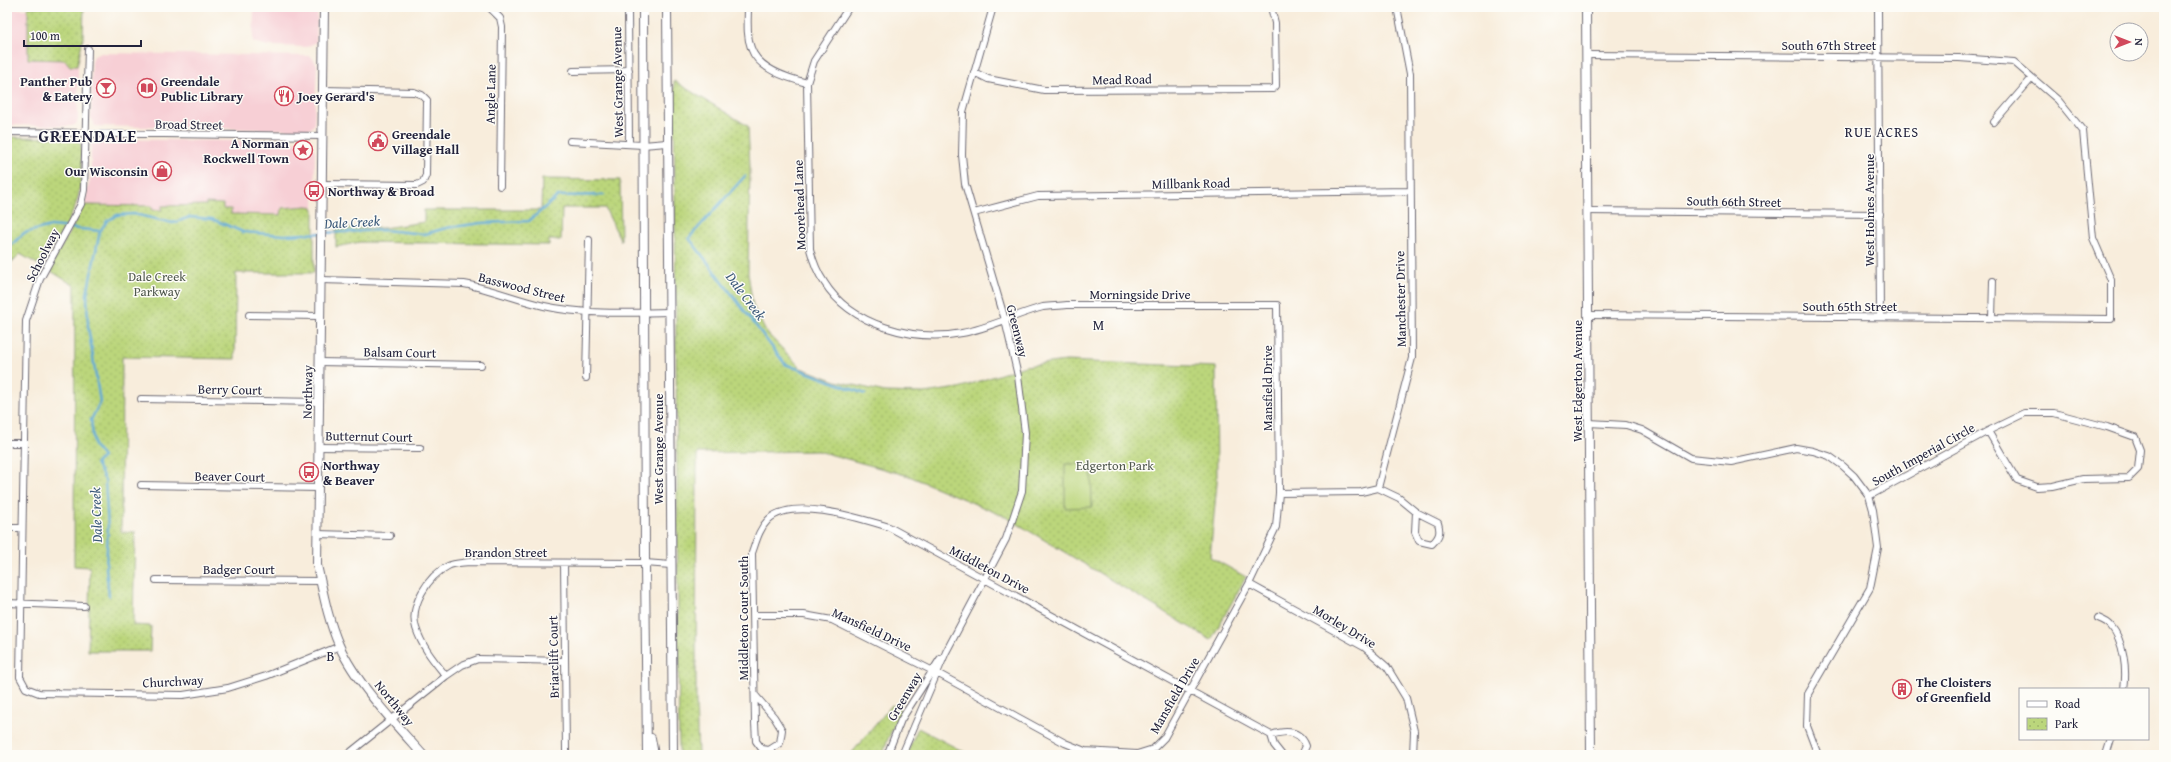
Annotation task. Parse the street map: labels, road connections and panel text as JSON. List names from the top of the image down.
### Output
{
  "streets": {
    "street": [
      "South 67th Street",
      "Mead Road",
      "West Grange Avenue",
      "Angle Lane",
      "Broad Street",
      "Millbank Road",
      "South 66th Street",
      "Moorehead Lane",
      "West Holmes Avenue",
      "Schoolway",
      "Basswood Street",
      "Morningside Drive",
      "Manchester Drive",
      "South 65th Street",
      "Greenway",
      "Balsam Court",
      "West Edgerton Avenue",
      "Mansfield Drive",
      "Berry Court",
      "Northway",
      "Butternut Court",
      "South Imperial Circle",
      "Beaver Court",
      "Brandon Street",
      "Badger Court",
      "Middleton Drive",
      "Middleton Court South",
      "Morley Drive",
      "Briarclift Court",
      "Churchway"
    ]
  },
  "crossings": [
    ["South 67th Street", "West Holmes Avenue"],
    ["South 67th Street", "South 65th Street"],
    ["South 67th Street", "West Edgerton Avenue"],
    ["Mead Road", "Greenway"],
    ["West Grange Avenue", "Basswood Street"],
    ["West Grange Avenue", "Brandon Street"],
    ["Broad Street", "Schoolway"],
    ["Broad Street", "Northway"],
    ["Millbank Road", "Manchester Drive"],
    ["Millbank Road", "Greenway"],
    ["South 66th Street", "West Holmes Avenue"],
    ["South 66th Street", "West Edgerton Avenue"],
    ["Moorehead Lane", "Morningside Drive"],
    ["Moorehead Lane", "Greenway"],
    ["West Holmes Avenue", "South 65th Street"],
    ["Schoolway", "Churchway"],
    ["Basswood Street", "Northway"],
    ["Morningside Drive", "Greenway"],
    ["Morningside Drive", "Mansfield Drive"],
    ["South 65th Street", "West Edgerton Avenue"],
    ["Greenway", "Mansfield Drive"],
    ["Greenway", "Middleton Drive"],
    ["Balsam Court", "Northway"],
    ["Mansfield Drive", "Middleton Drive"],
    ["Mansfield Drive", "Middleton Court South"],
    ["Mansfield Drive", "Morley Drive"],
    ["Berry Court", "Northway"],
    ["Northway", "Butternut Court"],
    ["Northway", "Beaver Court"],
    ["Northway", "Badger Court"],
    ["Northway", "Churchway"],
    ["Brandon Street", "Briarclift Court"],
    ["Middleton Drive", "Middleton Court South"]
  ],
  "districts": [
    "RUE ACRES",
    "GREENDALE",
    "M",
    "B"
  ],
  "water": ["Dale Creek"],
  "parks": ["Dale Creek Parkway", "Edgerton Park"],
  "places": {
    "bar": ["Panther Pub & Eatery"],
    "library": ["Greendale Public Library"],
    "restaurant": ["Joey Gerard's"],
    "public building": ["Greendale Village Hall"],
    "place": ["A Norman Rockwell Town"],
    "shop": ["Our Wisconsin"],
    "bus stop": ["Northway & Broad", "Northway & Beaver"],
    "building": ["The Cloisters of Greenfield"]
  },
  "legend": ["Road", "Park"],
  "scale_bar": "100 m",
  "north": "right"
}
